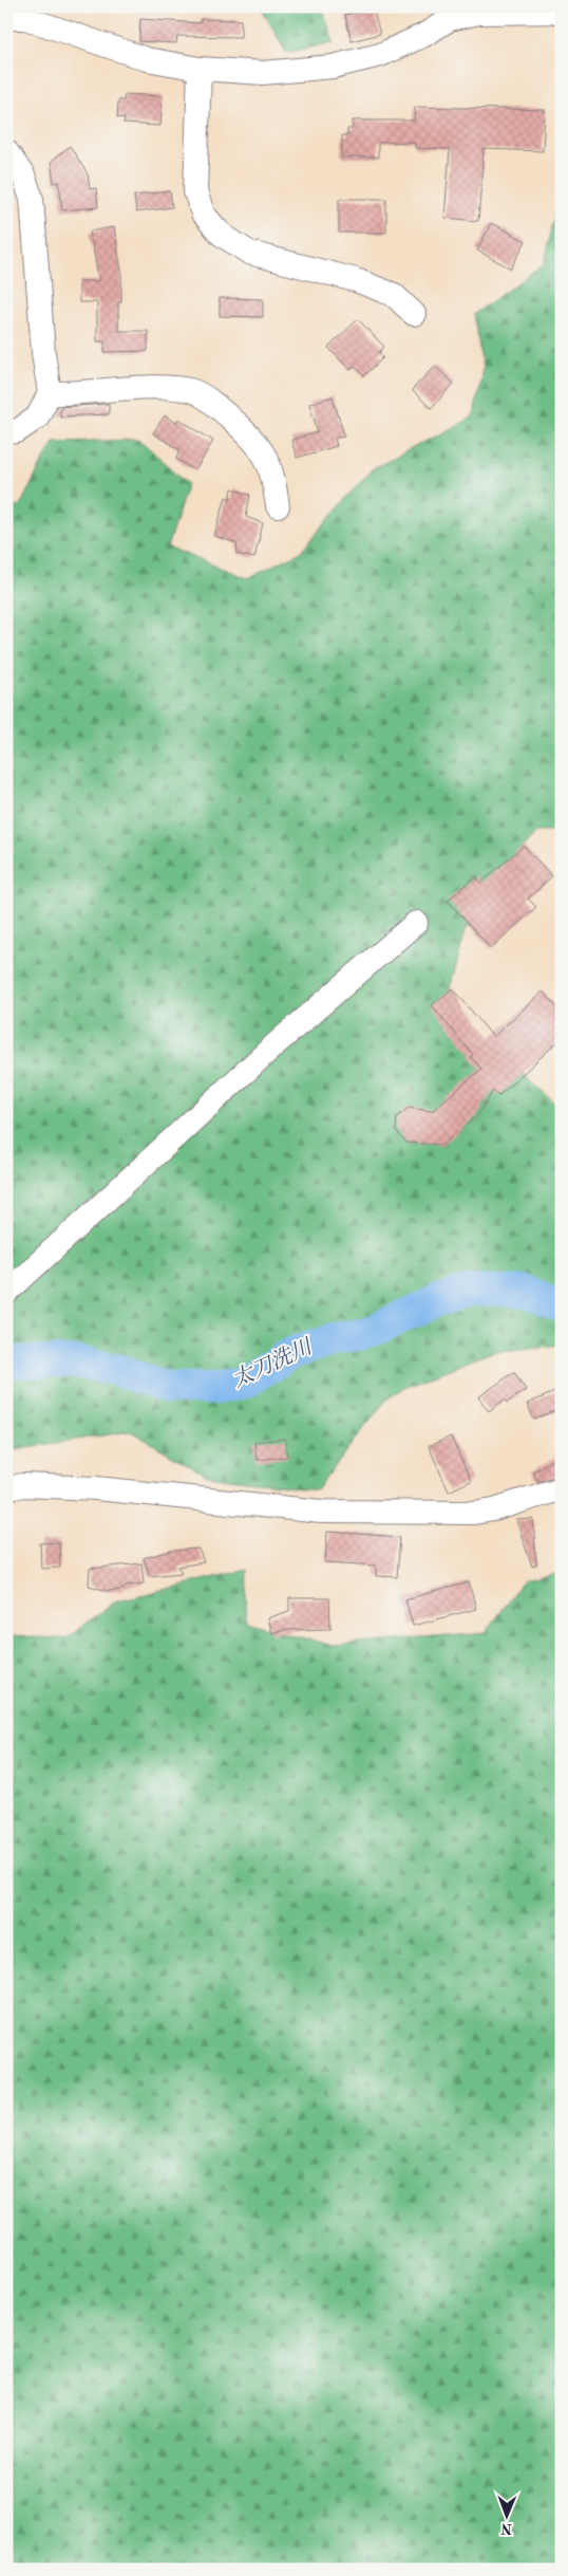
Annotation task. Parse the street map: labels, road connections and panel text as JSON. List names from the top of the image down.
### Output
{
  "water": ["太刀洗川"],
  "north": "bottom"
}
